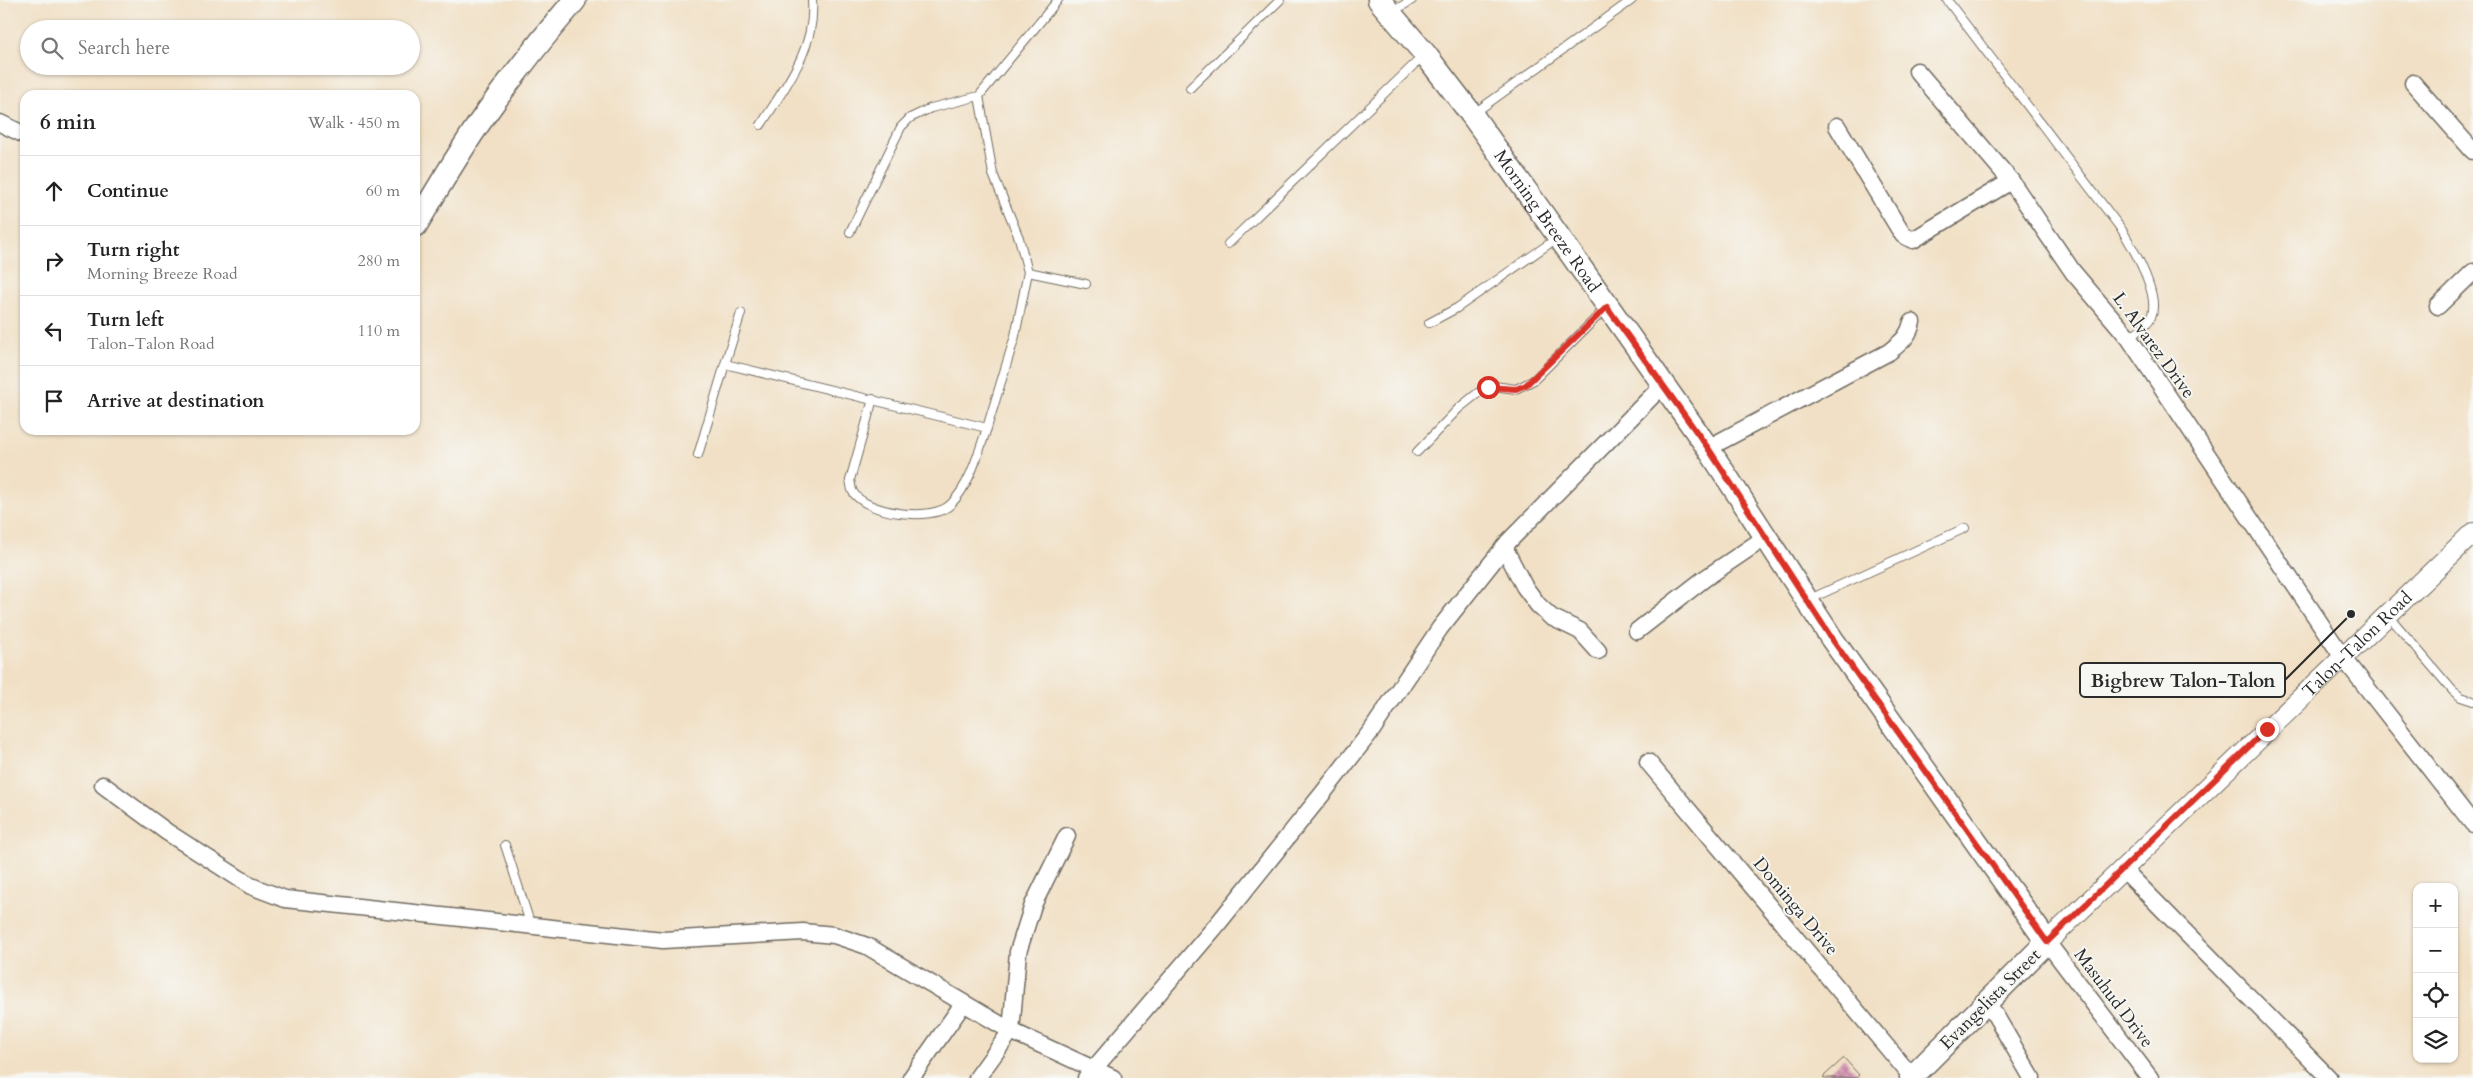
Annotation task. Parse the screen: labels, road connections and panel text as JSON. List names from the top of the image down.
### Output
{
  "streets": {
    "main road": ["Morning Breeze Road", "Evangelista Street"],
    "street": [
      "L. Alvarez Drive",
      "Talon-Talon Road",
      "Dominga Drive",
      "Masuhud Drive"
    ]
  },
  "crossings": [
    ["Morning Breeze Road", "Talon-Talon Road"],
    ["Morning Breeze Road", "Masuhud Drive"],
    ["Morning Breeze Road", "Evangelista Street"],
    ["L. Alvarez Drive", "Talon-Talon Road"],
    ["Talon-Talon Road", "Masuhud Drive"],
    ["Talon-Talon Road", "Evangelista Street"],
    ["Dominga Drive", "Evangelista Street"],
    ["Masuhud Drive", "Evangelista Street"]
  ],
  "places": ["Bigbrew Talon-Talon"],
  "page": {
    "search": "Search here",
    "heading": ["6 min", "Walk · 450 m"],
    "list": [
      ["Continue", "60 m"],
      ["Turn right", "Morning Breeze Road", "280 m"],
      ["Turn left", "Talon-Talon Road", "110 m"],
      "Arrive at destination"
    ],
    "map_buttons": ["+", "−"]
  }
}
